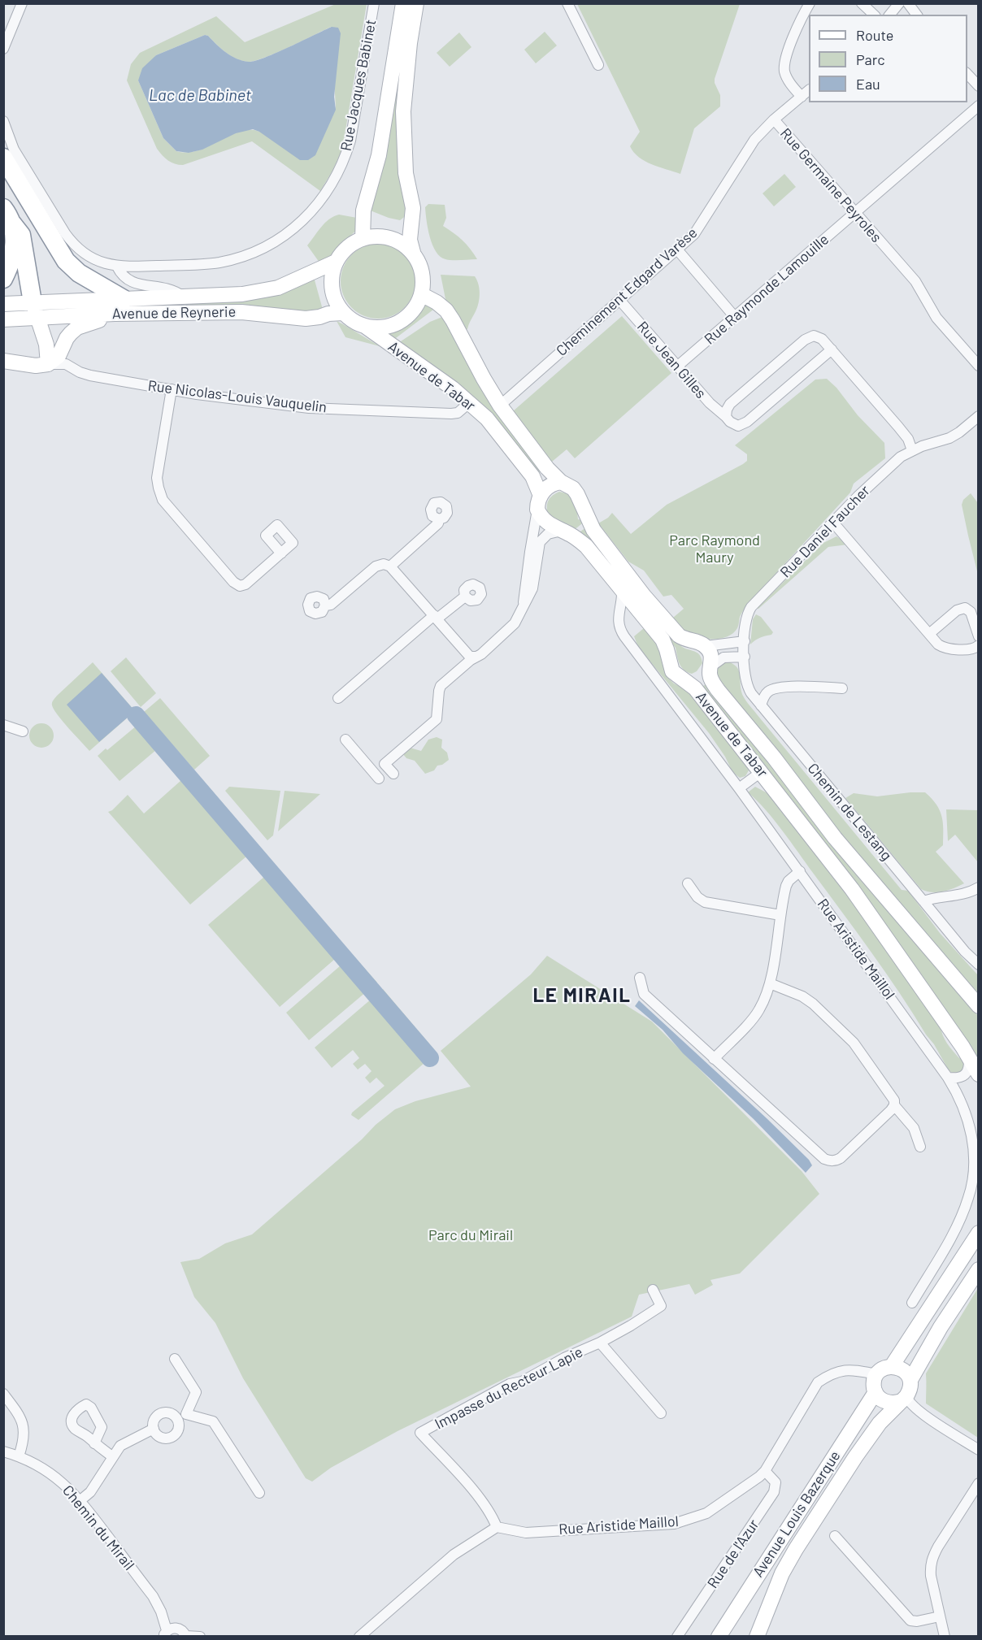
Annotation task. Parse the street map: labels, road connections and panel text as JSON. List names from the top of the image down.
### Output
{
  "streets": {
    "main road": [
      "Avenue de Reynerie",
      "Avenue de Tabar",
      "Rue Nicolas-Louis Vauquelin",
      "Avenue Louis Bazerque"
    ],
    "street": [
      "Rue Jacques Babinet",
      "Rue Germaine Peyroles",
      "Rue Raymonde Lamouille",
      "Cheminement Edgard Varèse",
      "Rue Jean Gilles",
      "Rue Daniel Faucher",
      "Chemin de Lestang",
      "Rue Aristide Maillol",
      "Impasse du Recteur Lapie",
      "Chemin du Mirail",
      "Rue de l'Azur"
    ]
  },
  "crossings": [
    ["Rue Jacques Babinet", "Avenue de Reynerie"],
    ["Rue Germaine Peyroles", "Rue Raymonde Lamouille"],
    ["Rue Germaine Peyroles", "Cheminement Edgard Varèse"],
    ["Rue Raymonde Lamouille", "Rue Jean Gilles"],
    ["Cheminement Edgard Varèse", "Rue Jean Gilles"],
    ["Cheminement Edgard Varèse", "Avenue de Tabar"],
    ["Avenue de Reynerie", "Avenue de Tabar"],
    ["Avenue de Tabar", "Rue Nicolas-Louis Vauquelin"],
    ["Rue Daniel Faucher", "Chemin de Lestang"],
    ["Rue Aristide Maillol", "Impasse du Recteur Lapie"],
    ["Rue Aristide Maillol", "Avenue Louis Bazerque"],
    ["Rue Aristide Maillol", "Rue de l'Azur"]
  ],
  "districts": ["LE MIRAIL"],
  "water": ["Lac de Babinet"],
  "parks": ["Parc Raymond Maury", "Parc du Mirail"],
  "legend": ["Route", "Parc", "Eau"]
}
